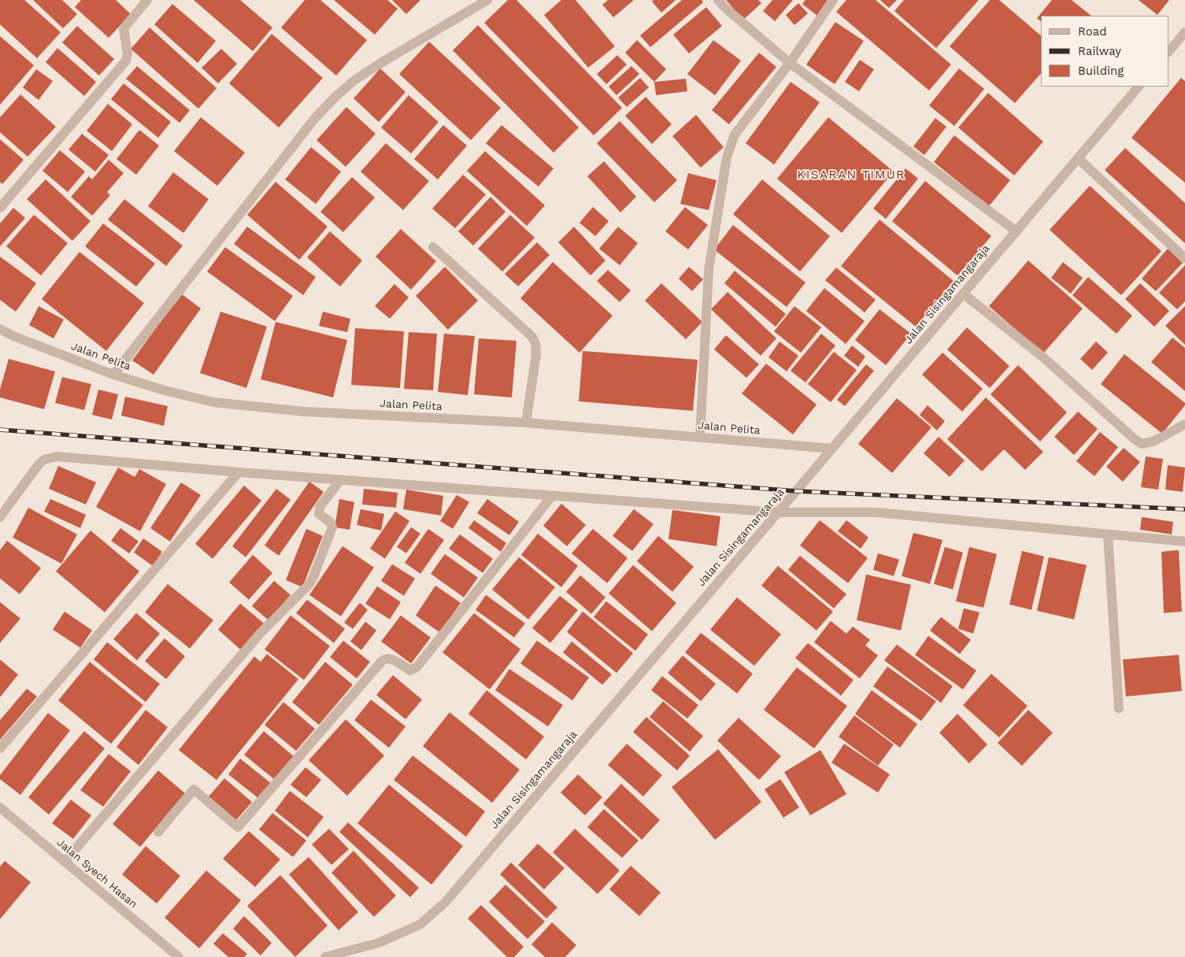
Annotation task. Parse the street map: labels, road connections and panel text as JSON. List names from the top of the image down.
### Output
{
  "streets": {
    "street": ["Jalan Sisingamangaraja", "Jalan Pelita", "Jalan Syech Hasan"]
  },
  "crossings": [
    ["Jalan Sisingamangaraja", "Jalan Pelita"]
  ],
  "districts": ["KISARAN TIMUR"],
  "legend": ["Road", "Railway", "Building"]
}
